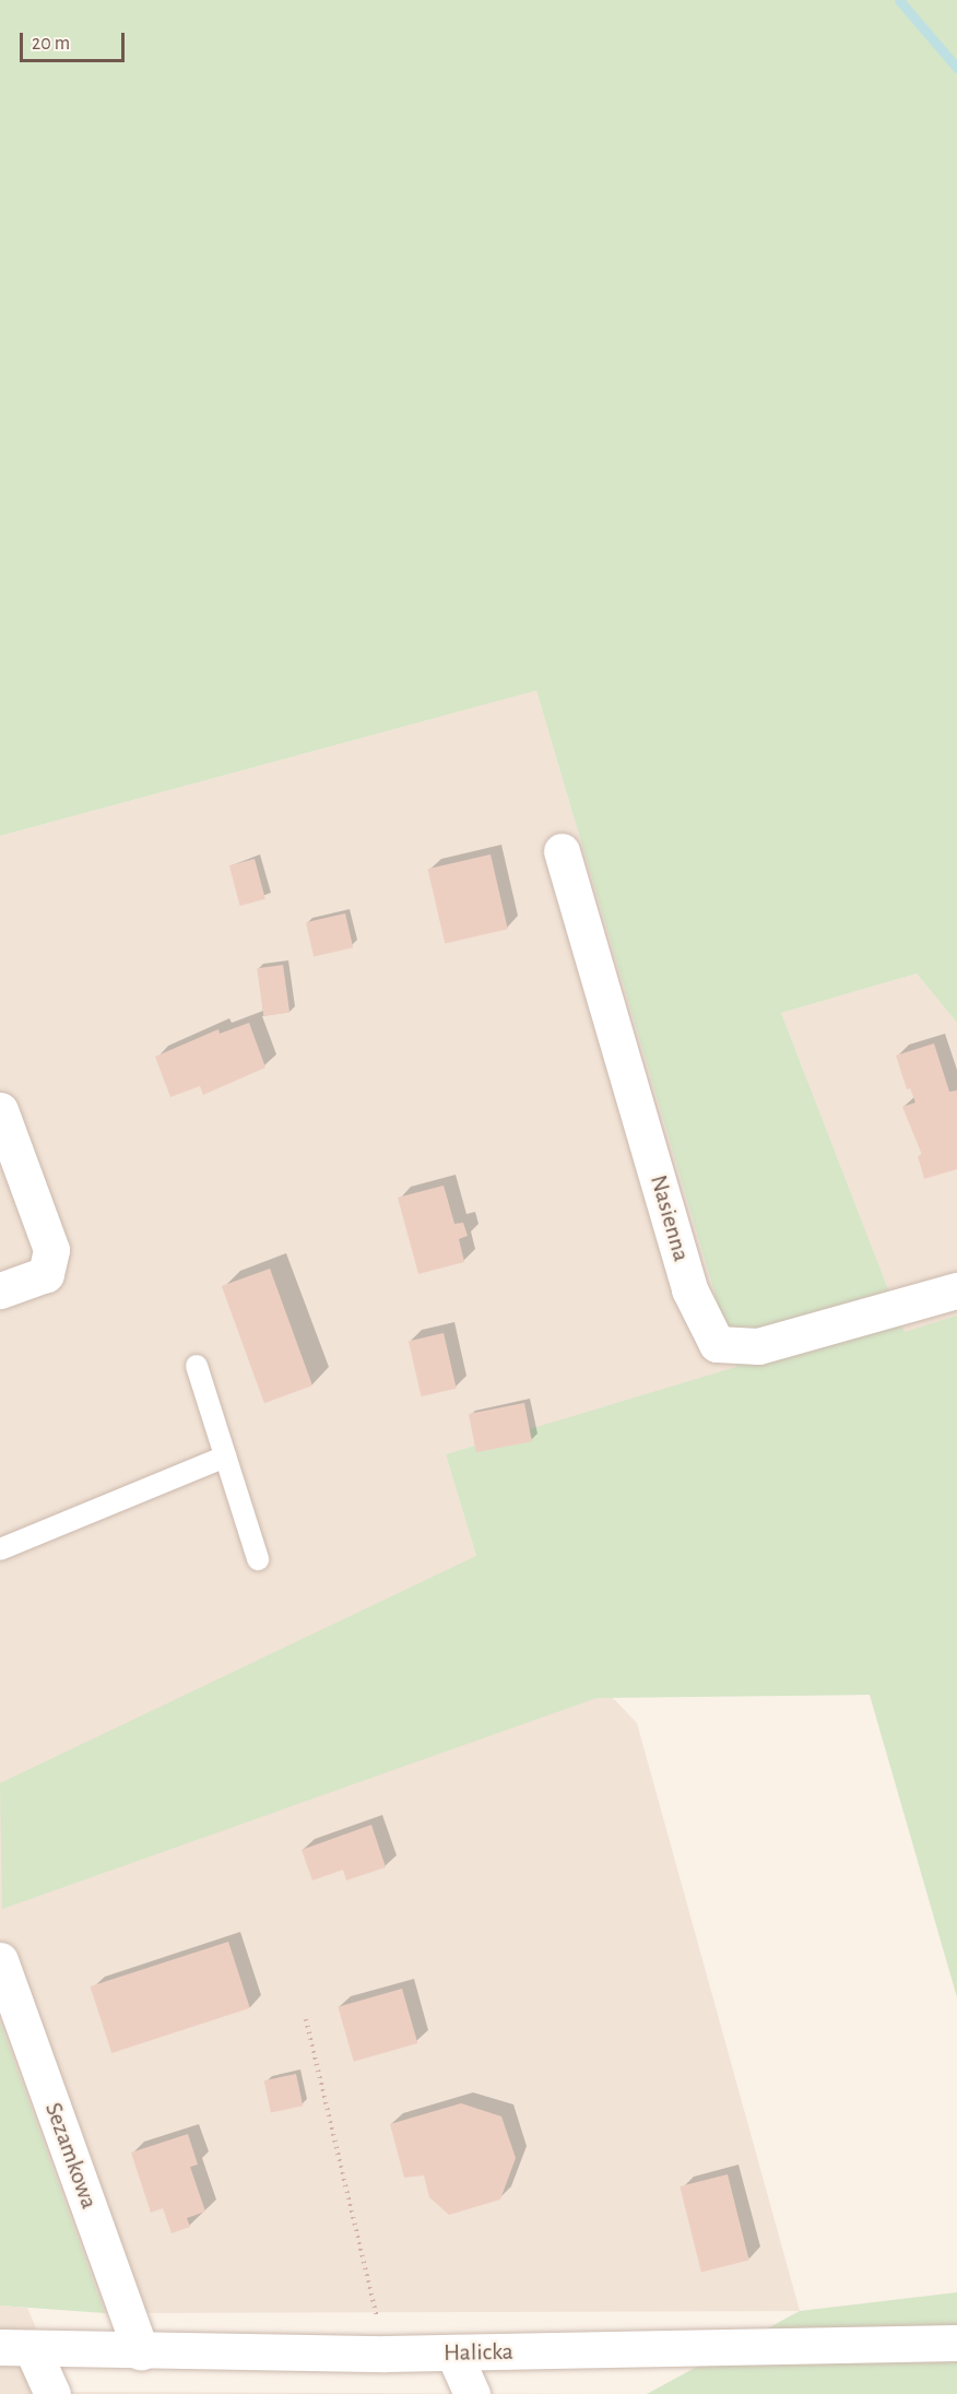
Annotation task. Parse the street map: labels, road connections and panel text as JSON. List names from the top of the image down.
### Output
{
  "streets": {
    "street": ["Nasienna", "Sezamkowa", "Halicka"]
  },
  "crossings": [
    ["Sezamkowa", "Halicka"]
  ],
  "scale_bar": "20 m"
}
